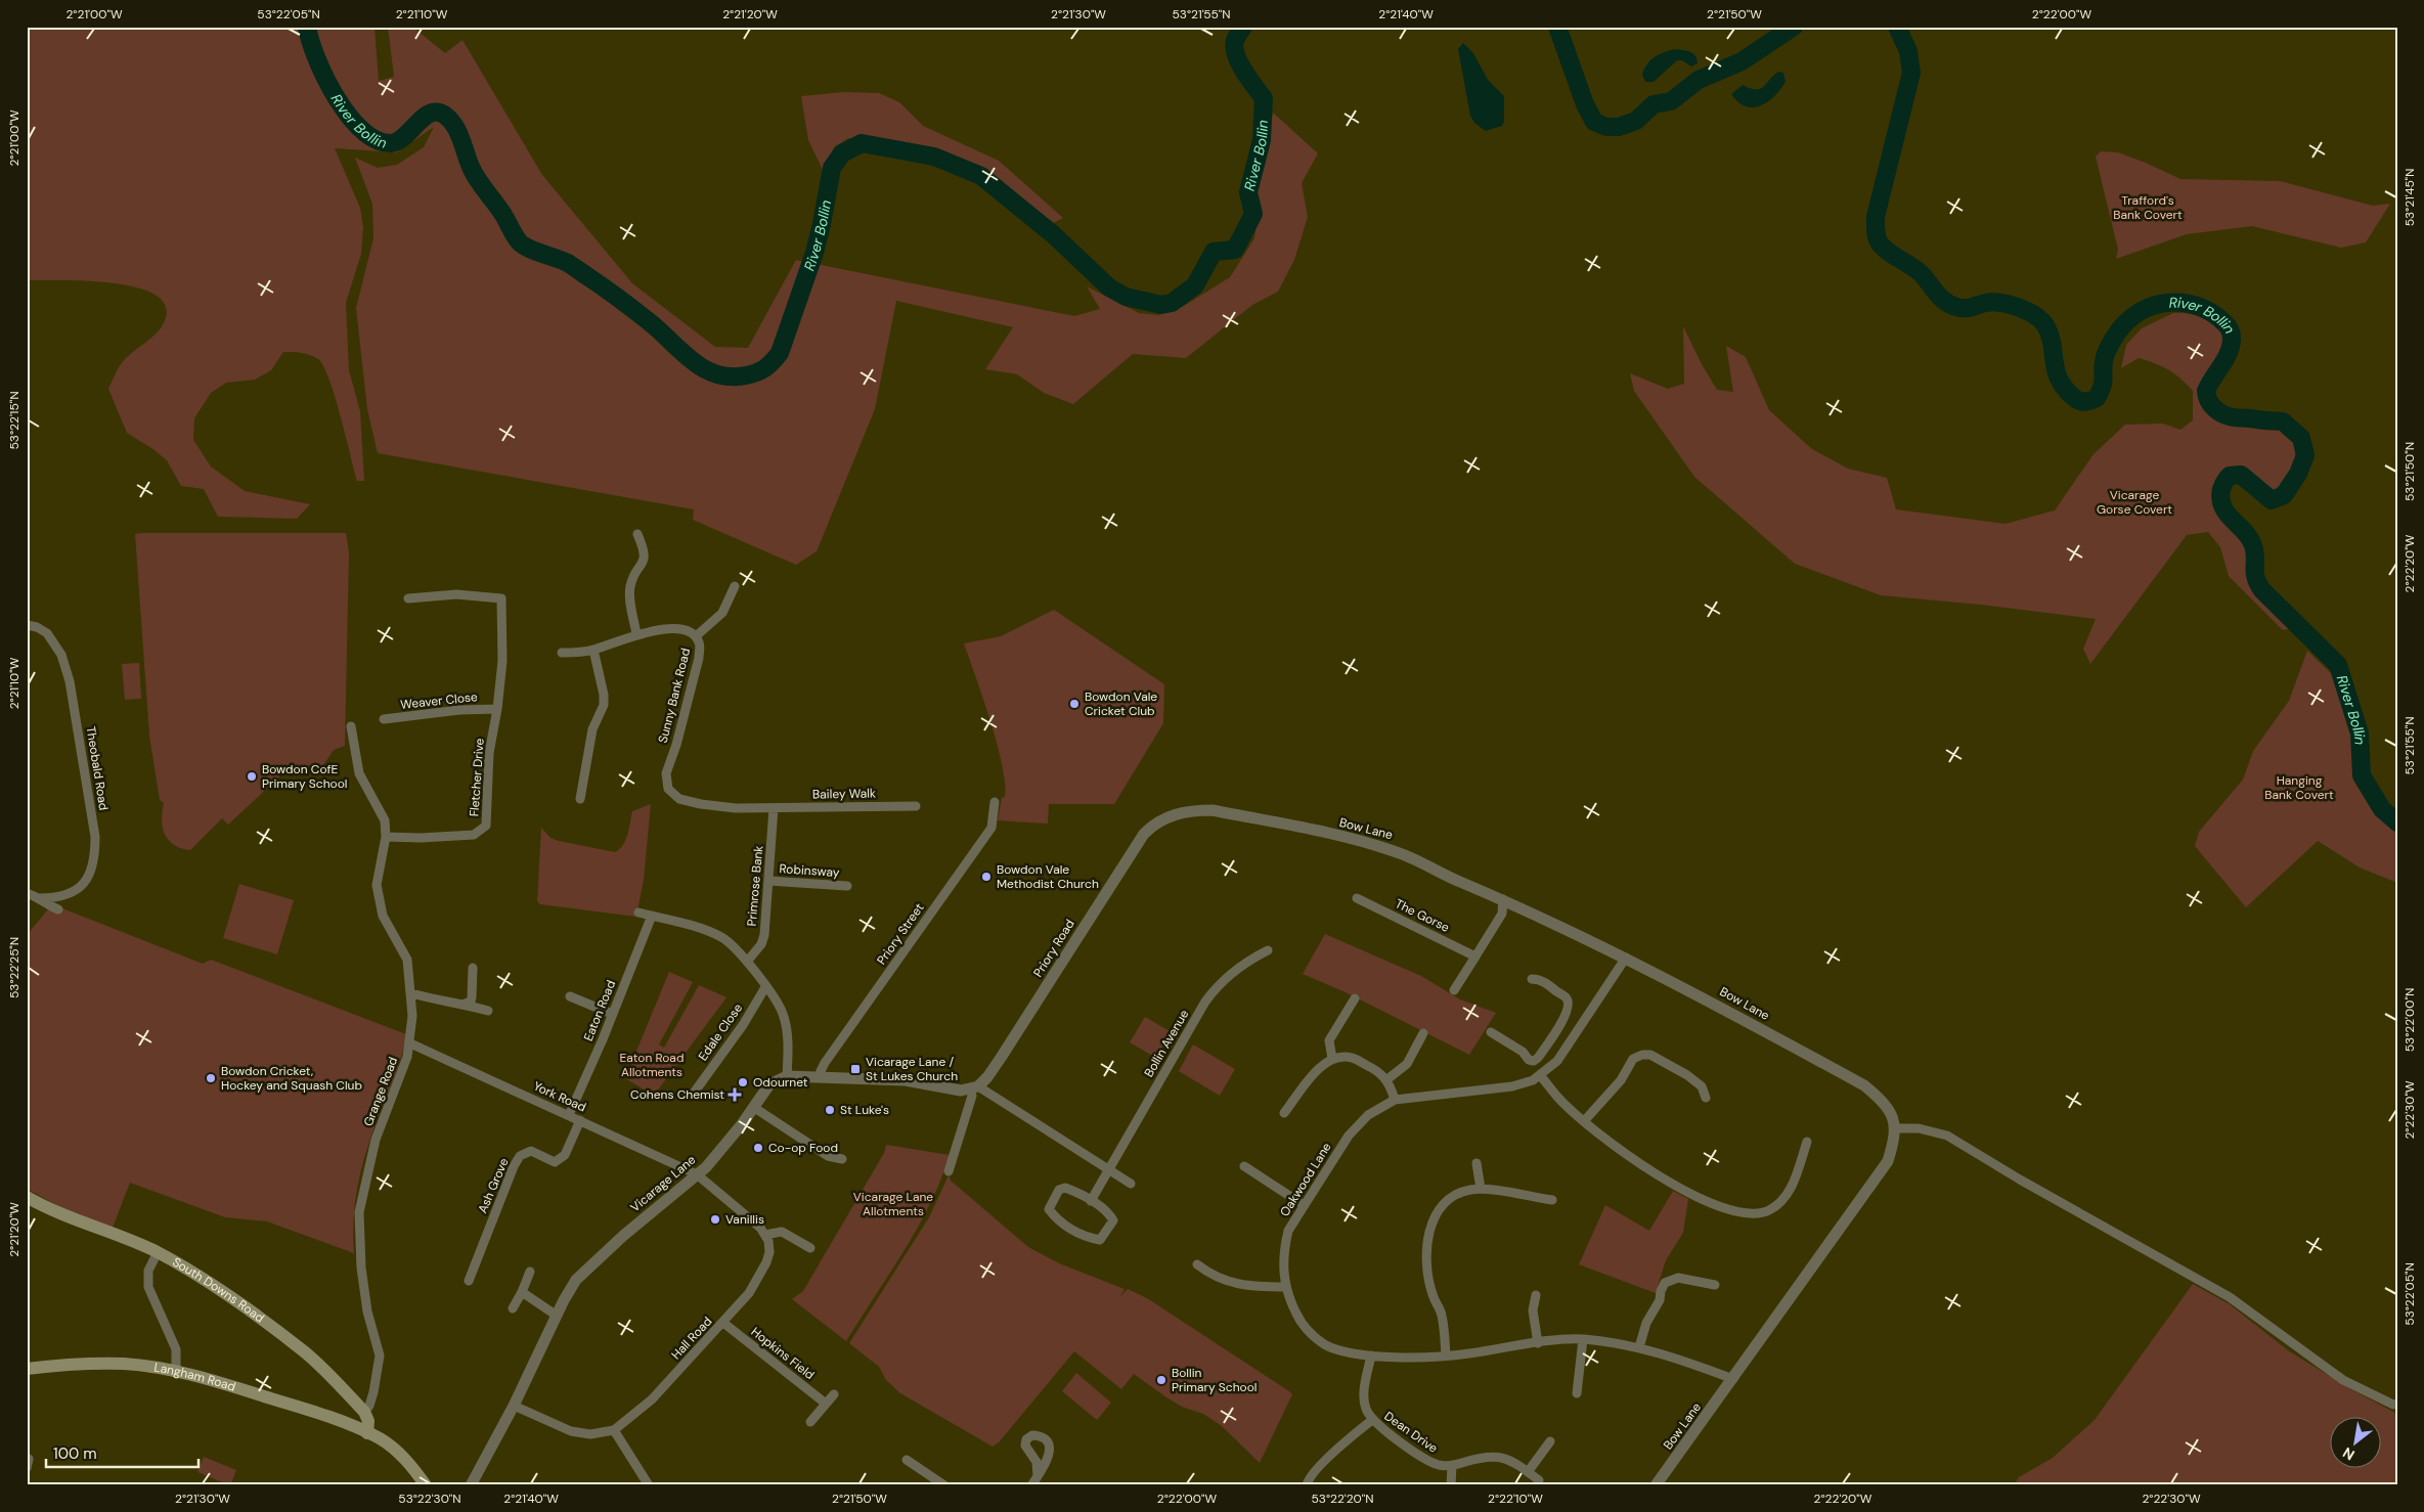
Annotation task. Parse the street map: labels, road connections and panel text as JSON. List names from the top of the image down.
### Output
{
  "streets": {
    "main road": ["South Downs Road", "Langham Road"],
    "street": [
      "Sunny Bank Road",
      "Weaver Close",
      "Theobald Road",
      "Fletcher Drive",
      "Bailey Walk",
      "Bow Lane",
      "Robinsway",
      "Primrose Bank",
      "The Gorse",
      "Priory Street",
      "Priory Road",
      "Eaton Road",
      "Edale Close",
      "Bollin Avenue",
      "Grange Road",
      "York Road",
      "Oakwood Lane",
      "Vicarage Lane",
      "Ash Grove",
      "Hall Road",
      "Hopkins Field",
      "Dean Drive"
    ]
  },
  "crossings": [
    ["Sunny Bank Road", "Bailey Walk"],
    ["Sunny Bank Road", "Primrose Bank"],
    ["Weaver Close", "Fletcher Drive"],
    ["Fletcher Drive", "Grange Road"],
    ["Bailey Walk", "Primrose Bank"],
    ["Bow Lane", "Priory Road"],
    ["Bow Lane", "Oakwood Lane"],
    ["Robinsway", "Primrose Bank"],
    ["Eaton Road", "York Road"],
    ["Grange Road", "York Road"],
    ["Grange Road", "South Downs Road"],
    ["York Road", "Vicarage Lane"],
    ["York Road", "Ash Grove"],
    ["Oakwood Lane", "Dean Drive"],
    ["Hall Road", "Hopkins Field"]
  ],
  "water": ["River Bollin"],
  "parks": [
    "Trafford's Bank Covert",
    "Vicarage Gorse Covert",
    "Hanging Bank Covert",
    "Eaton Road Allotments",
    "Vicarage Lane Allotments"
  ],
  "places": {
    "other": [
      "Bowdon Vale Cricket Club",
      "Bowdon CofE Primary School",
      "Bowdon Vale Methodist Church",
      "Bowdon Cricket, Hockey and Squash Club",
      "Odournet",
      "St Luke's",
      "Co-op Food",
      "Vanillis",
      "Bollin Primary School"
    ],
    "transit": ["Vicarage Lane / St Lukes Church"],
    "health": ["Cohens Chemist"]
  },
  "scale_bar": "100 m",
  "north": "bottom left",
  "coordinates": [
    "2°21'00\"W",
    "53°22'05\"N",
    "2°21'10\"W",
    "2°21'20\"W",
    "2°21'30\"W",
    "53°21'55\"N",
    "2°21'40\"W",
    "2°21'50\"W",
    "2°22'00\"W",
    "53°21'45\"N",
    "53°22'15\"N",
    "53°21'50\"N",
    "2°22'20\"W",
    "53°22'25\"N",
    "53°22'00\"N",
    "2°22'30\"W",
    "53°22'30\"N",
    "53°22'20\"N",
    "2°22'10\"W"
  ]
}
